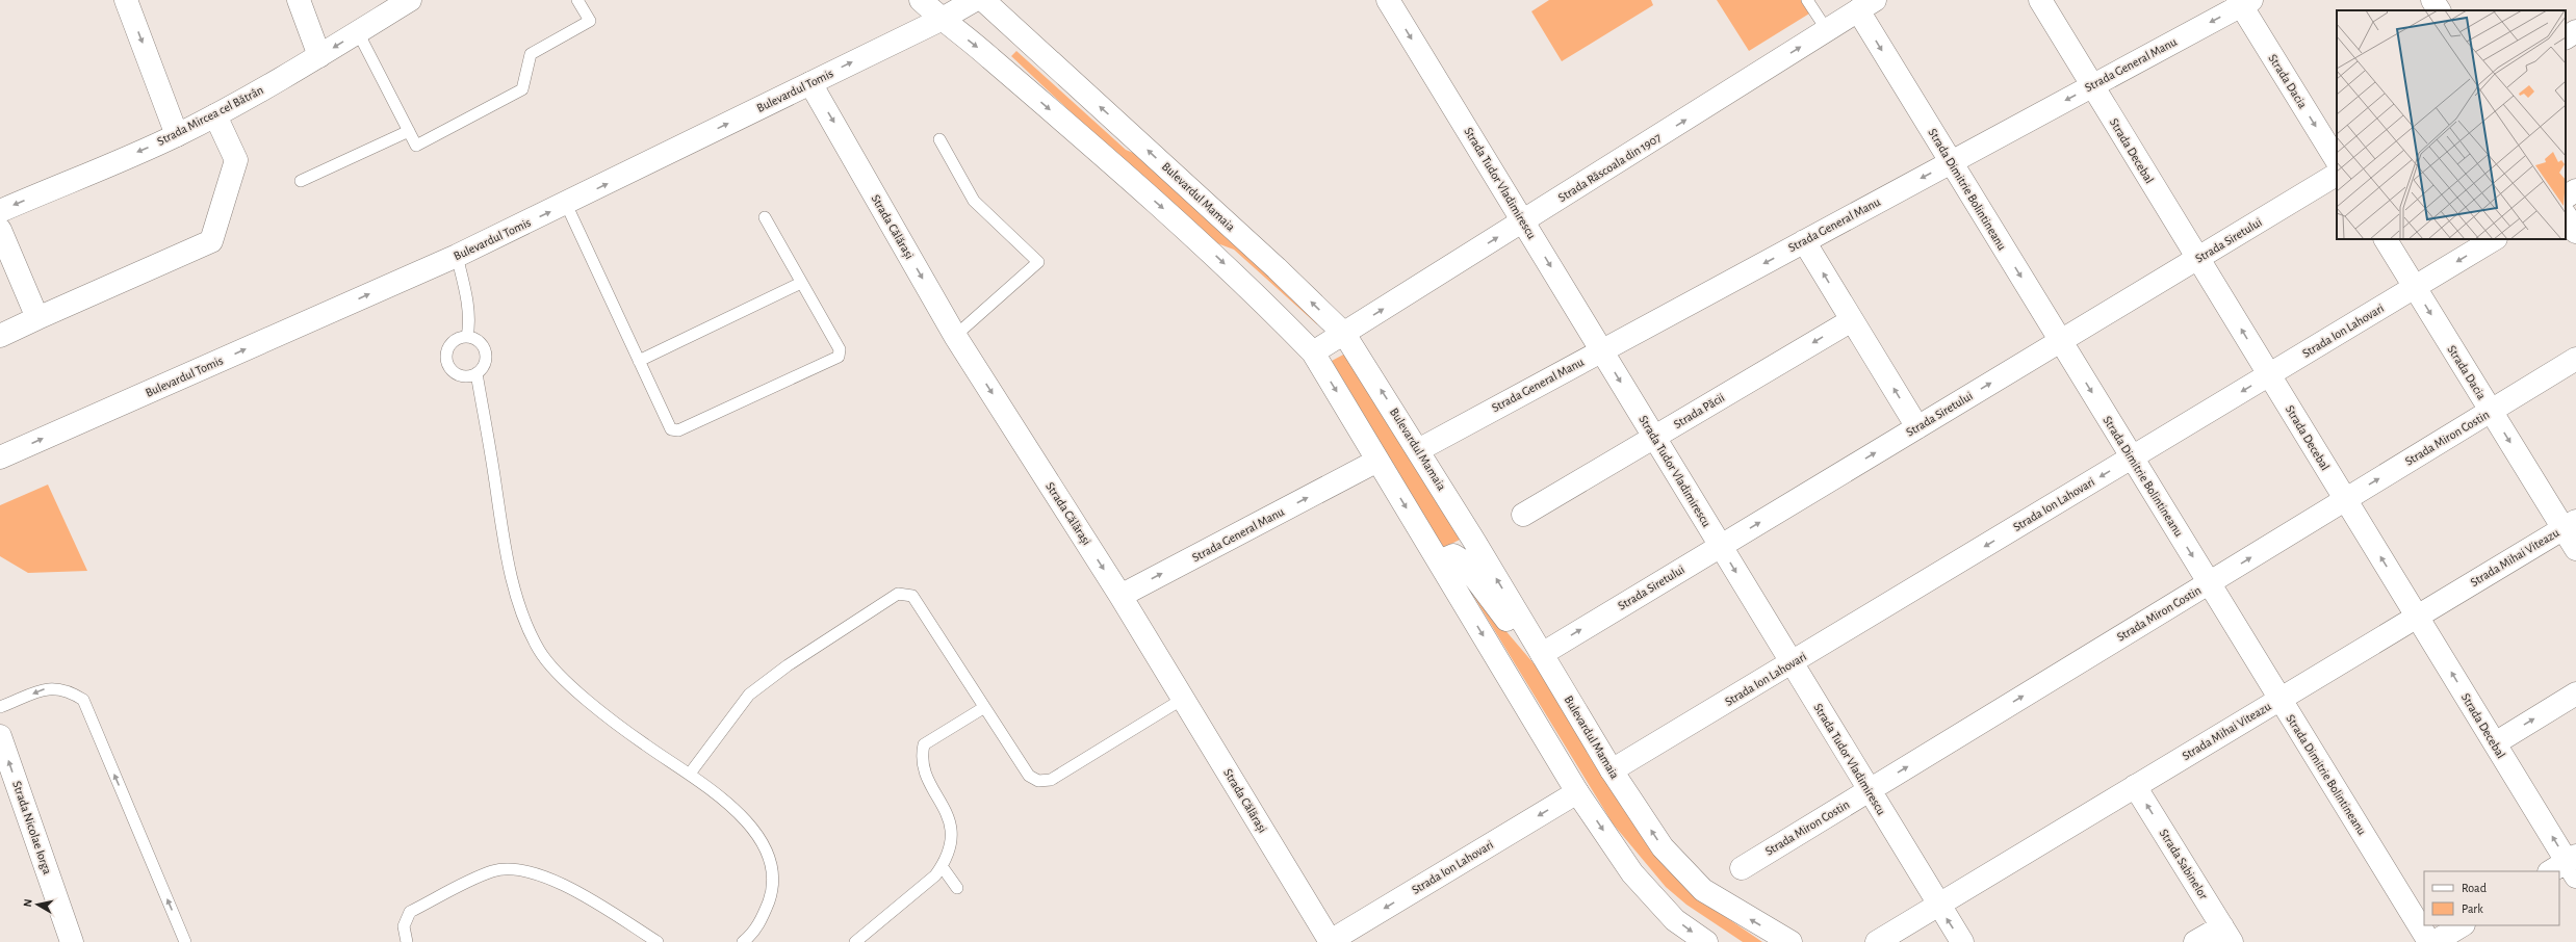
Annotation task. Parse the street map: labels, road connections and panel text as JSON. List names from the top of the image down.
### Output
{
  "streets": {
    "street": [
      "Strada General Manu",
      "Strada Dacia",
      "Bulevardul Tomis",
      "Strada Mircea cel Bătrân",
      "Strada Decebal",
      "Strada Răscoala din 1907",
      "Strada Tudor Vladimirescu",
      "Strada Dimitrie Bolintineanu",
      "Bulevardul Mamaia",
      "Strada Călărași",
      "Strada Siretului",
      "Strada Ion Lahovari",
      "Strada Păcii",
      "Strada Miron Costin",
      "Strada Mihai Viteazu",
      "Strada Nicolae Iorga",
      "Strada Sabinelor"
    ]
  },
  "crossings": [
    ["Strada General Manu", "Strada Dacia"],
    ["Strada General Manu", "Strada Decebal"],
    ["Strada General Manu", "Strada Tudor Vladimirescu"],
    ["Strada General Manu", "Strada Dimitrie Bolintineanu"],
    ["Strada General Manu", "Bulevardul Mamaia"],
    ["Strada General Manu", "Strada Călărași"],
    ["Strada Dacia", "Strada Ion Lahovari"],
    ["Strada Dacia", "Strada Miron Costin"],
    ["Strada Dacia", "Strada Mihai Viteazu"],
    ["Bulevardul Tomis", "Strada Călărași"],
    ["Strada Decebal", "Strada Siretului"],
    ["Strada Decebal", "Strada Ion Lahovari"],
    ["Strada Decebal", "Strada Miron Costin"],
    ["Strada Decebal", "Strada Mihai Viteazu"],
    ["Strada Răscoala din 1907", "Strada Tudor Vladimirescu"],
    ["Strada Răscoala din 1907", "Strada Dimitrie Bolintineanu"],
    ["Strada Răscoala din 1907", "Bulevardul Mamaia"],
    ["Strada Tudor Vladimirescu", "Strada Siretului"],
    ["Strada Tudor Vladimirescu", "Strada Ion Lahovari"],
    ["Strada Tudor Vladimirescu", "Strada Păcii"],
    ["Strada Tudor Vladimirescu", "Strada Miron Costin"],
    ["Strada Tudor Vladimirescu", "Strada Mihai Viteazu"],
    ["Strada Dimitrie Bolintineanu", "Strada Siretului"],
    ["Strada Dimitrie Bolintineanu", "Strada Ion Lahovari"],
    ["Strada Dimitrie Bolintineanu", "Strada Miron Costin"],
    ["Strada Dimitrie Bolintineanu", "Strada Mihai Viteazu"],
    ["Bulevardul Mamaia", "Strada Siretului"],
    ["Bulevardul Mamaia", "Strada Ion Lahovari"],
    ["Strada Călărași", "Strada Ion Lahovari"],
    ["Strada Mihai Viteazu", "Strada Sabinelor"]
  ],
  "one_way": [
    "Strada Dacia",
    "Bulevardul Tomis",
    "Strada Mircea cel Bătrân",
    "Strada Decebal",
    "Strada Răscoala din 1907",
    "Strada Tudor Vladimirescu",
    "Strada Siretului",
    "Strada Ion Lahovari",
    "Strada Păcii",
    "Strada Miron Costin",
    "Strada Nicolae Iorga",
    "Strada Sabinelor"
  ],
  "legend": ["Road", "Park"],
  "north": "left"
}
